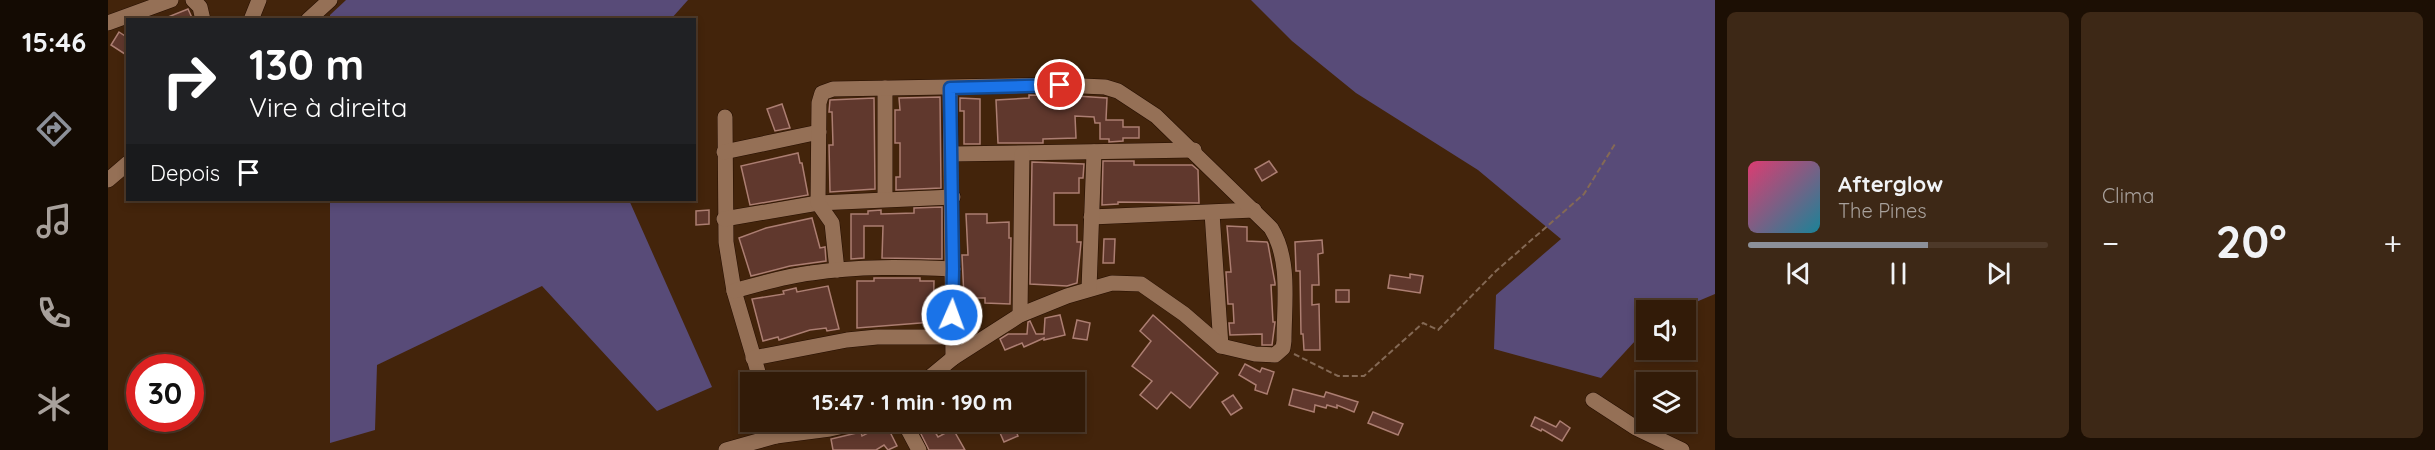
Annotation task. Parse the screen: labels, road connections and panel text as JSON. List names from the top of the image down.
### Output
{
  "page": {
    "tabs": "15:46",
    "tile": "Clima",
    "turn": ["130 m", "Vire à direita"],
    "then": "Depois",
    "song": ["Afterglow", "The Pines"],
    "heat": ["−", "20°", "+"],
    "limit": "30",
    "trip": "15:47 · 1 min · 190 m"
  }
}
